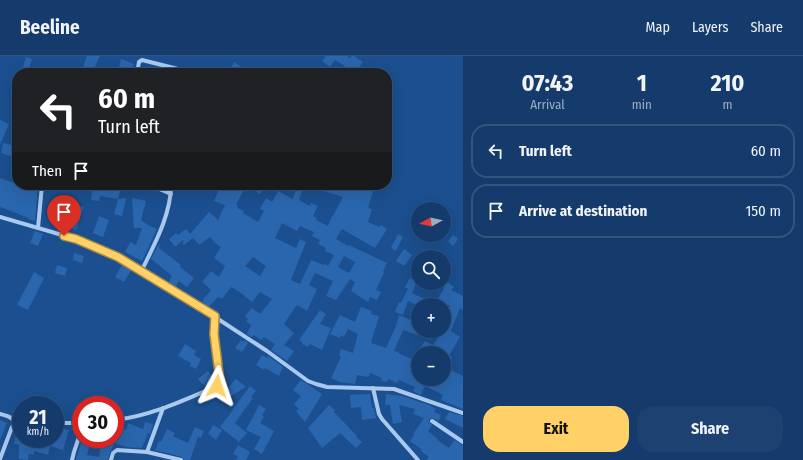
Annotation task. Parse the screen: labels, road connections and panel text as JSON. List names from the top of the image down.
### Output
{
  "north": "left",
  "page": {
    "header": "Beeline",
    "nav": ["Map", "Layers", "Share"],
    "eta": [
      "07:43",
      "Arrival",
      "1",
      "min",
      "210",
      "m"
    ],
    "turn": ["60 m", "Turn left"],
    "list": [
      {
        "name": "Turn left",
        "value": "60 m"
      },
      {
        "name": "Arrive at destination",
        "value": "150 m"
      }
    ],
    "then": "Then",
    "map_buttons": ["+", "−"],
    "speed": "21 km/h",
    "limit": "30",
    "buttons": ["Exit", "Share"]
  }
}
